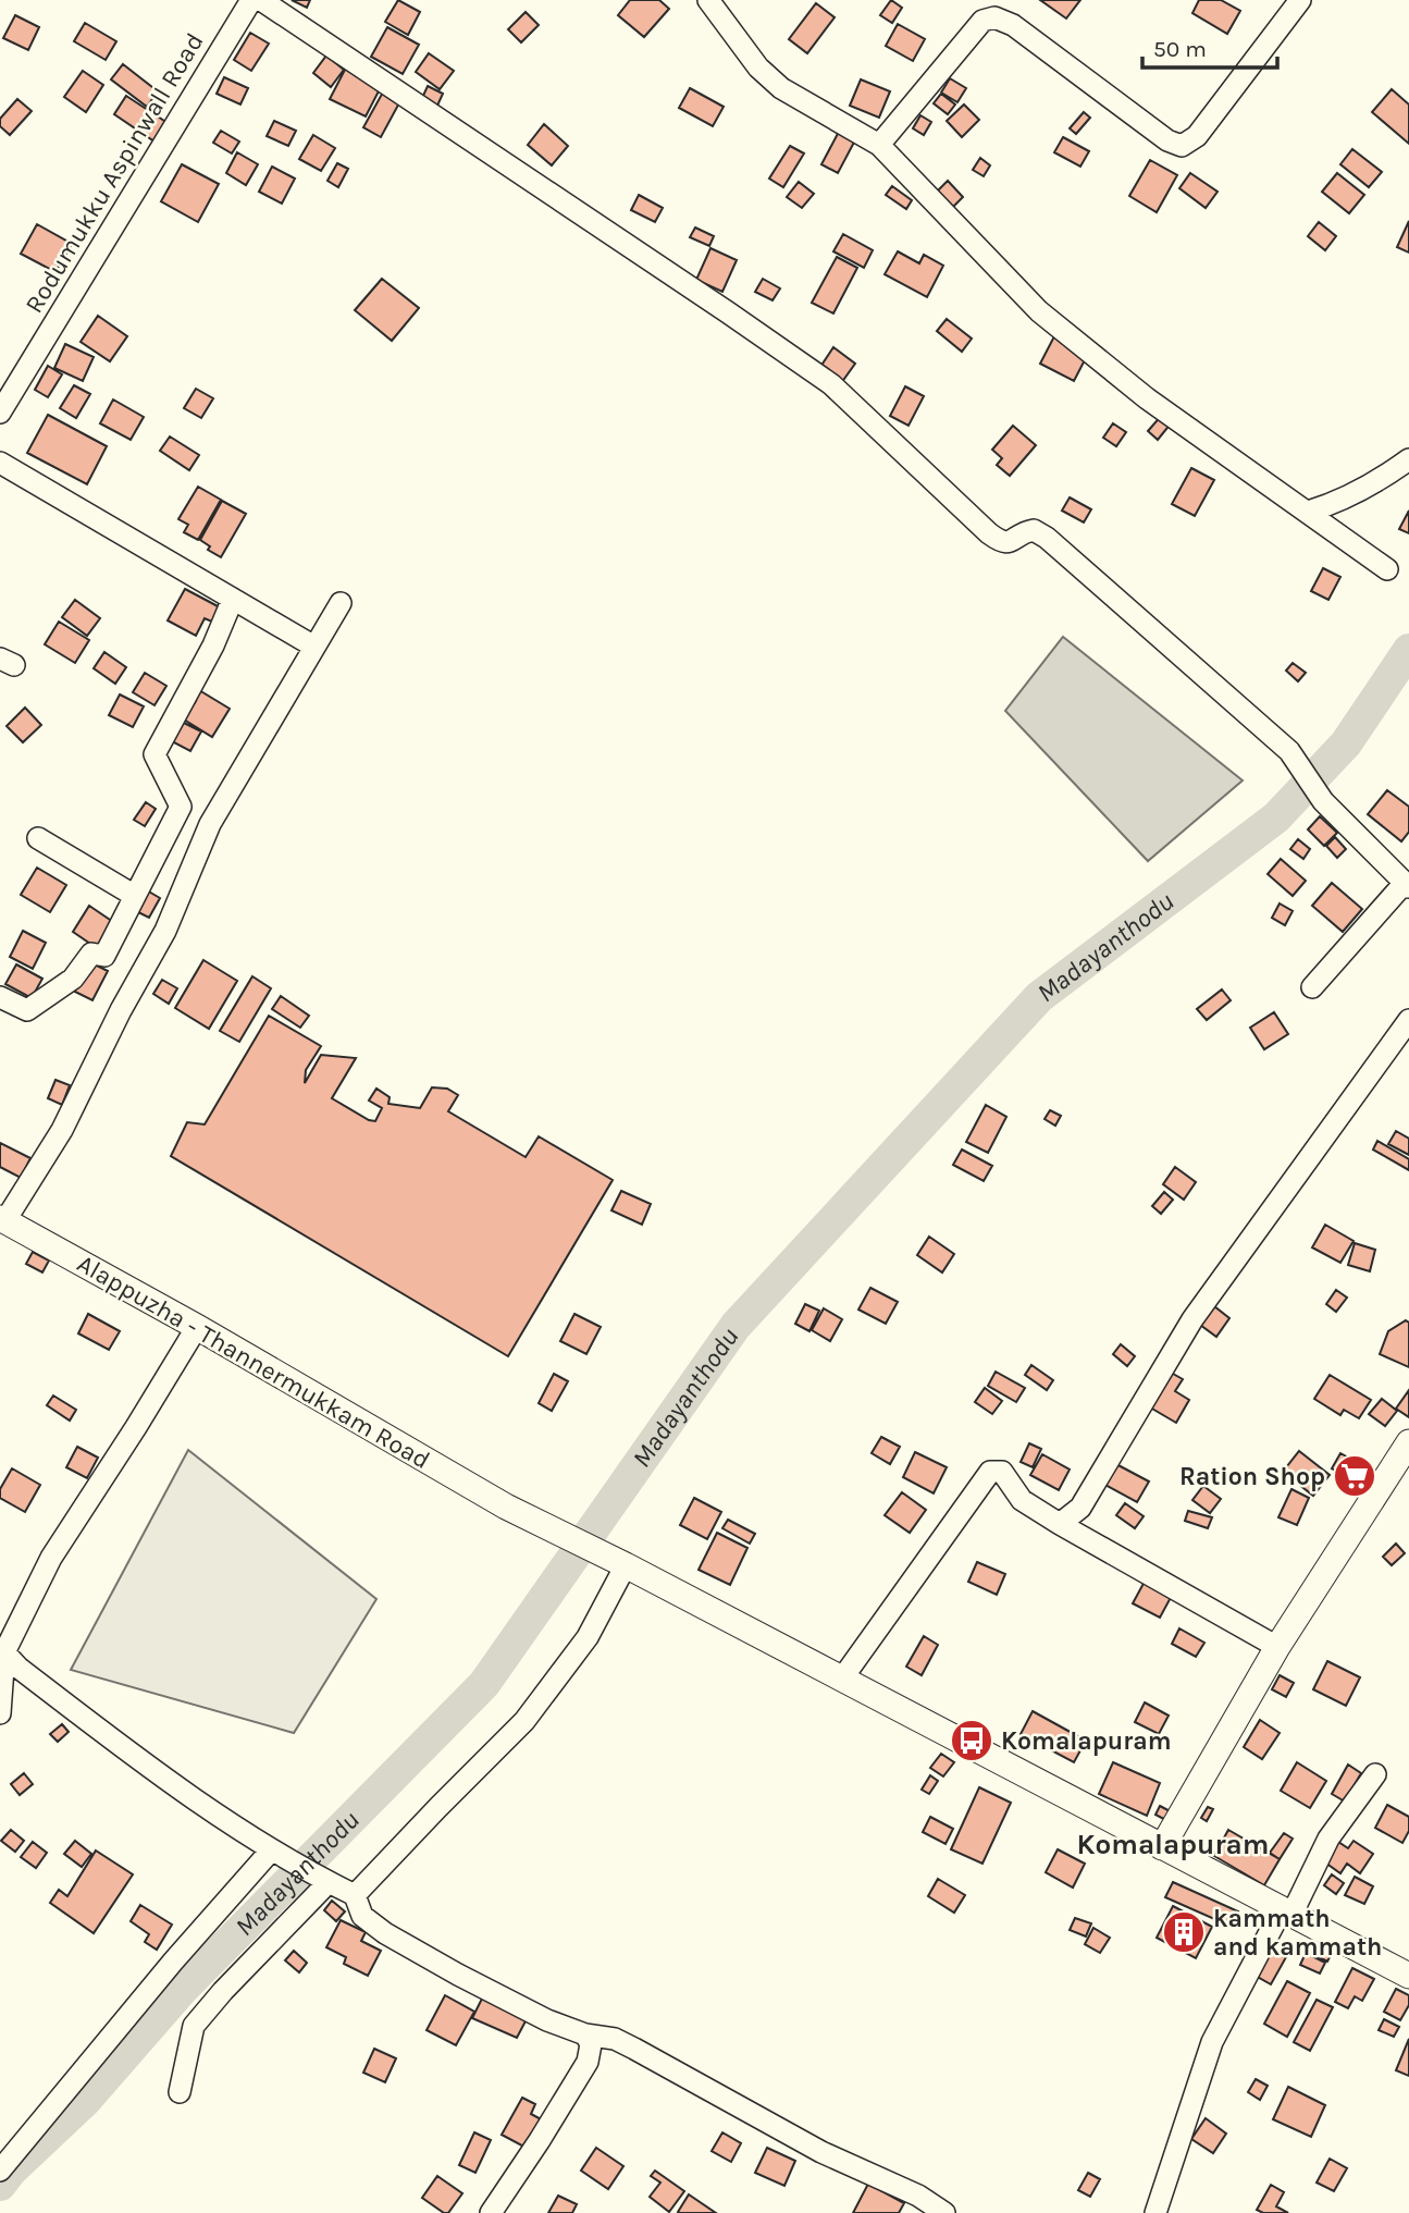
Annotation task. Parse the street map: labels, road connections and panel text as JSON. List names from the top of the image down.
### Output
{
  "streets": {
    "main road": ["Alappuzha - Thannermukkam Road"],
    "street": ["Rodumukku Aspinwall Road"]
  },
  "districts": ["Komalapuram"],
  "water": ["Madayanthodu"],
  "places": {
    "supermarket": ["Ration Shop"],
    "bus stop": ["Komalapuram"],
    "building": ["kammath and kammath"]
  },
  "scale_bar": "50 m"
}
